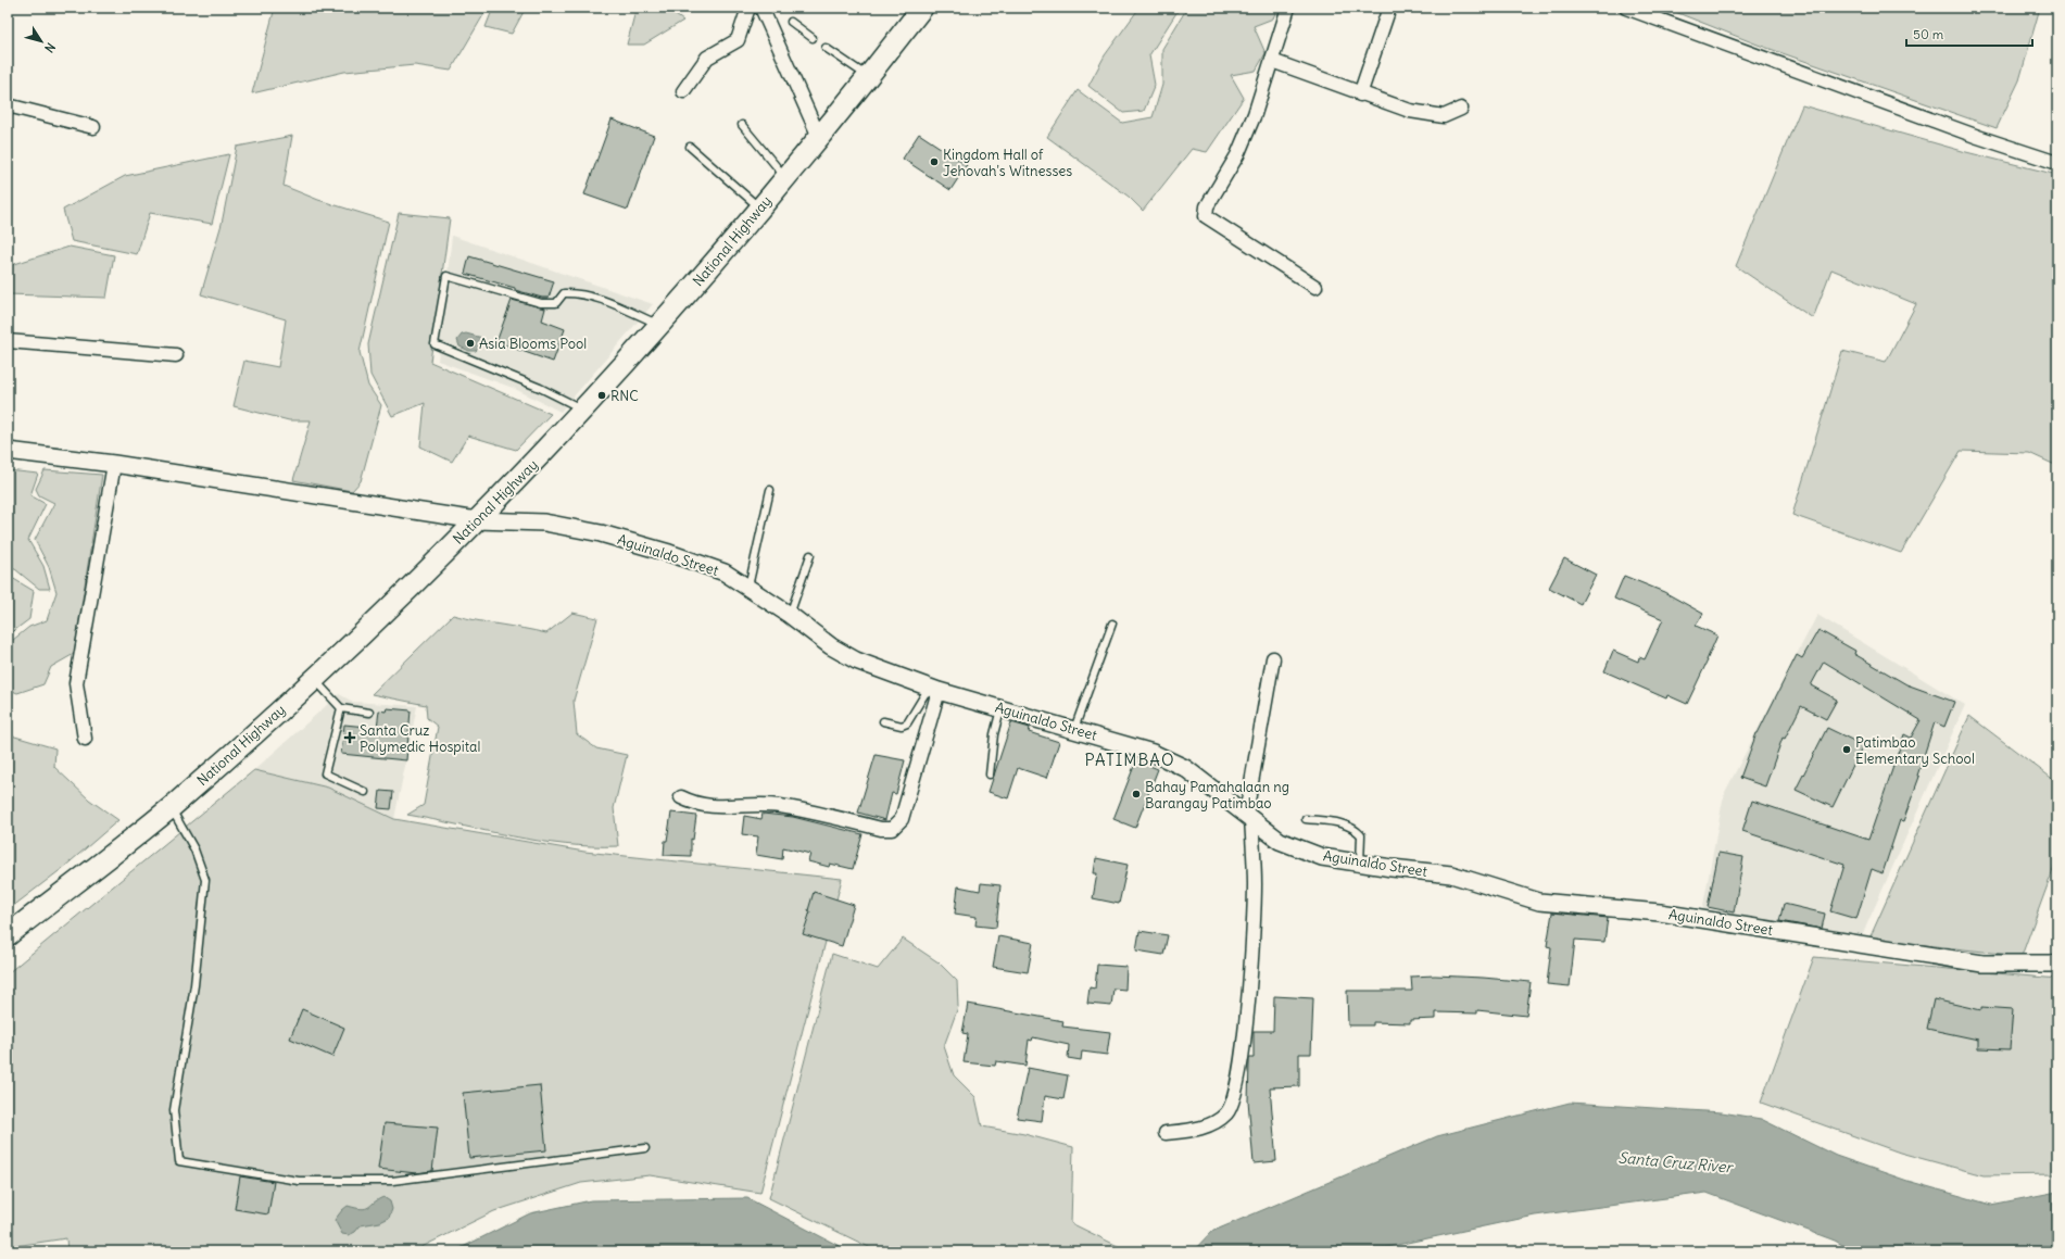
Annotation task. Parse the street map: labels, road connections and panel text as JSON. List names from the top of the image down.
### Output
{
  "streets": {
    "main road": ["National Highway"],
    "street": ["Aguinaldo Street"]
  },
  "crossings": [
    ["National Highway", "Aguinaldo Street"]
  ],
  "districts": ["PATIMBAO"],
  "water": ["Santa Cruz River"],
  "places": {
    "other": [
      "Kingdom Hall of Jehovah's Witnesses",
      "Asia Blooms Pool",
      "RNC",
      "Patimbao Elementary School",
      "Bahay Pamahalaan ng Barangay Patimbao"
    ],
    "health": ["Santa Cruz Polymedic Hospital"]
  },
  "scale_bar": "50 m",
  "north": "bottom right"
}
